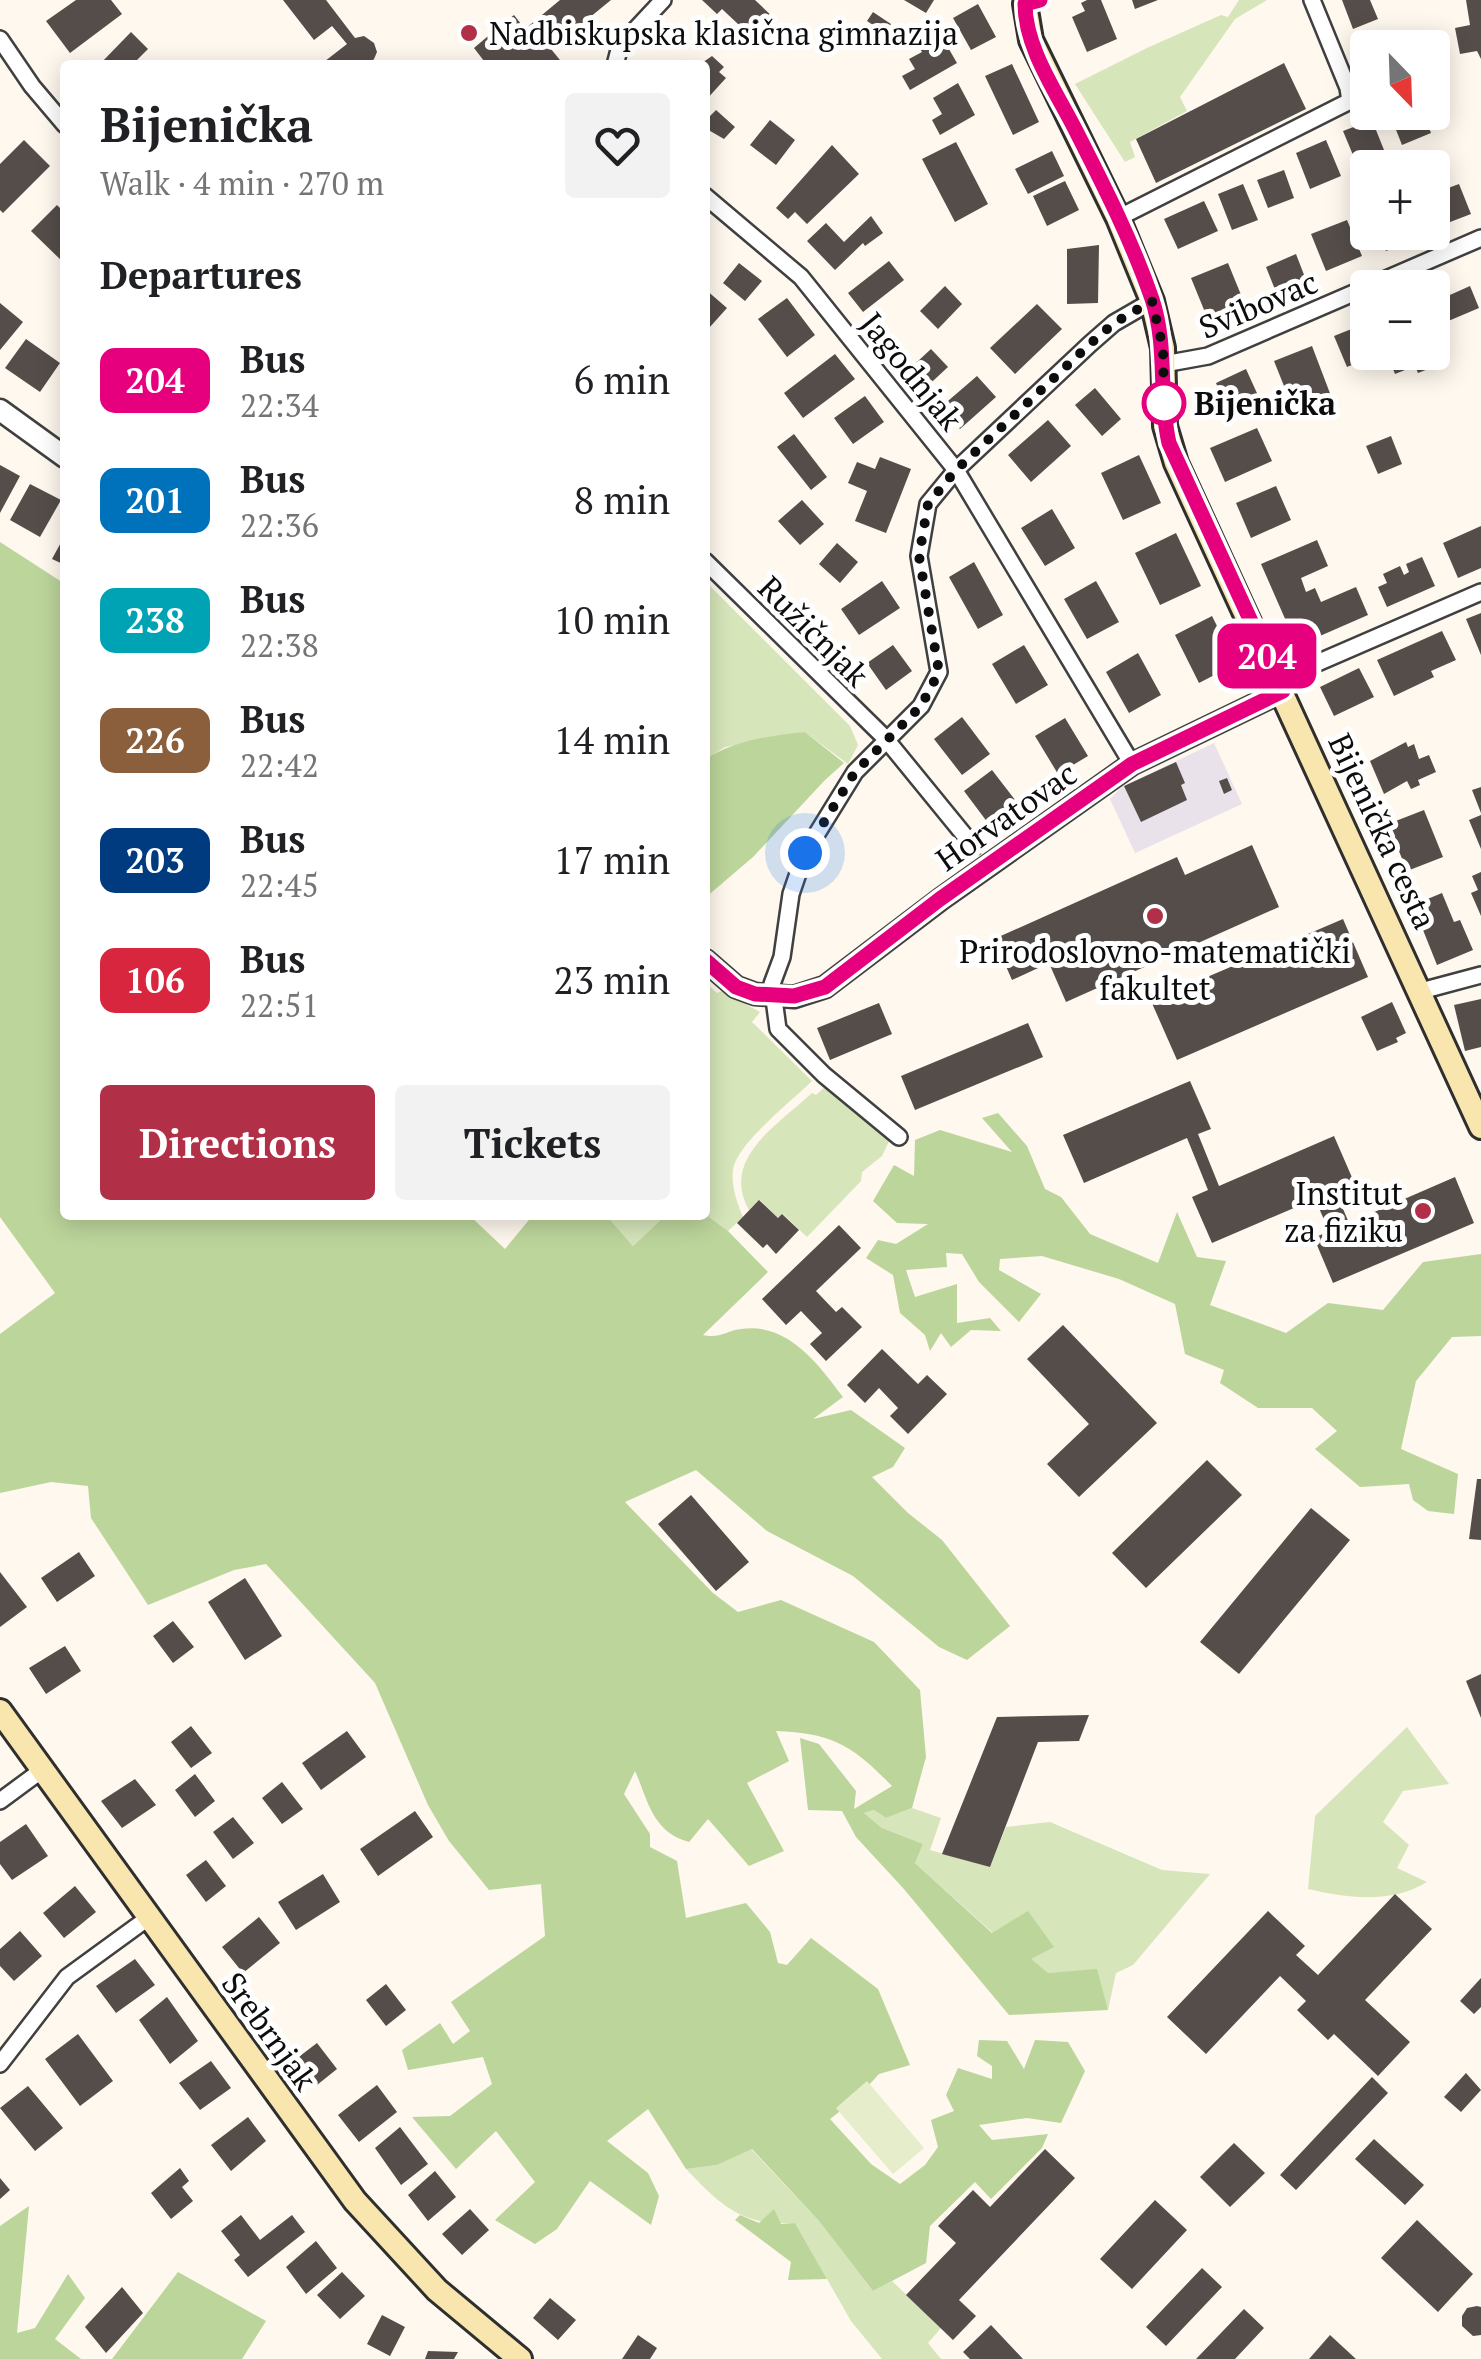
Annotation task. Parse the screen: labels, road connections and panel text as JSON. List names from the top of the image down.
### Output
{
  "streets": {
    "main road": ["Bijenička cesta", "Srebrnjak"],
    "street": [
      "Svibovac",
      "Jagodnjak",
      "Ružičnjak",
      "Horvatovac"
    ]
  },
  "crossings": [
    ["Svibovac", "Bijenička cesta"],
    ["Jagodnjak", "Horvatovac"],
    ["Horvatovac", "Bijenička cesta"]
  ],
  "places": [
    "Nadbiskupska klasična gimnazija",
    "Bijenička",
    "Prirodoslovno-matematički fakultet",
    "Institut za fiziku"
  ],
  "lines": ["bus line 204"],
  "north": "bottom right",
  "page": {
    "on_map": "204",
    "map_buttons": ["+", "−"],
    "heading": [
      ["Bijenička", "Walk · 4 min · 270 m"],
      "Departures"
    ],
    "list": [
      {
        "mark": "204",
        "name": "Bus",
        "note": "22:34",
        "value": "6 min"
      },
      {
        "mark": "201",
        "name": "Bus",
        "note": "22:36",
        "value": "8 min"
      },
      {
        "mark": "238",
        "name": "Bus",
        "note": "22:38",
        "value": "10 min"
      },
      {
        "mark": "226",
        "name": "Bus",
        "note": "22:42",
        "value": "14 min"
      },
      {
        "mark": "203",
        "name": "Bus",
        "note": "22:45",
        "value": "17 min"
      },
      {
        "mark": "106",
        "name": "Bus",
        "note": "22:51",
        "value": "23 min"
      }
    ],
    "buttons": ["Directions", "Tickets"]
  }
}
